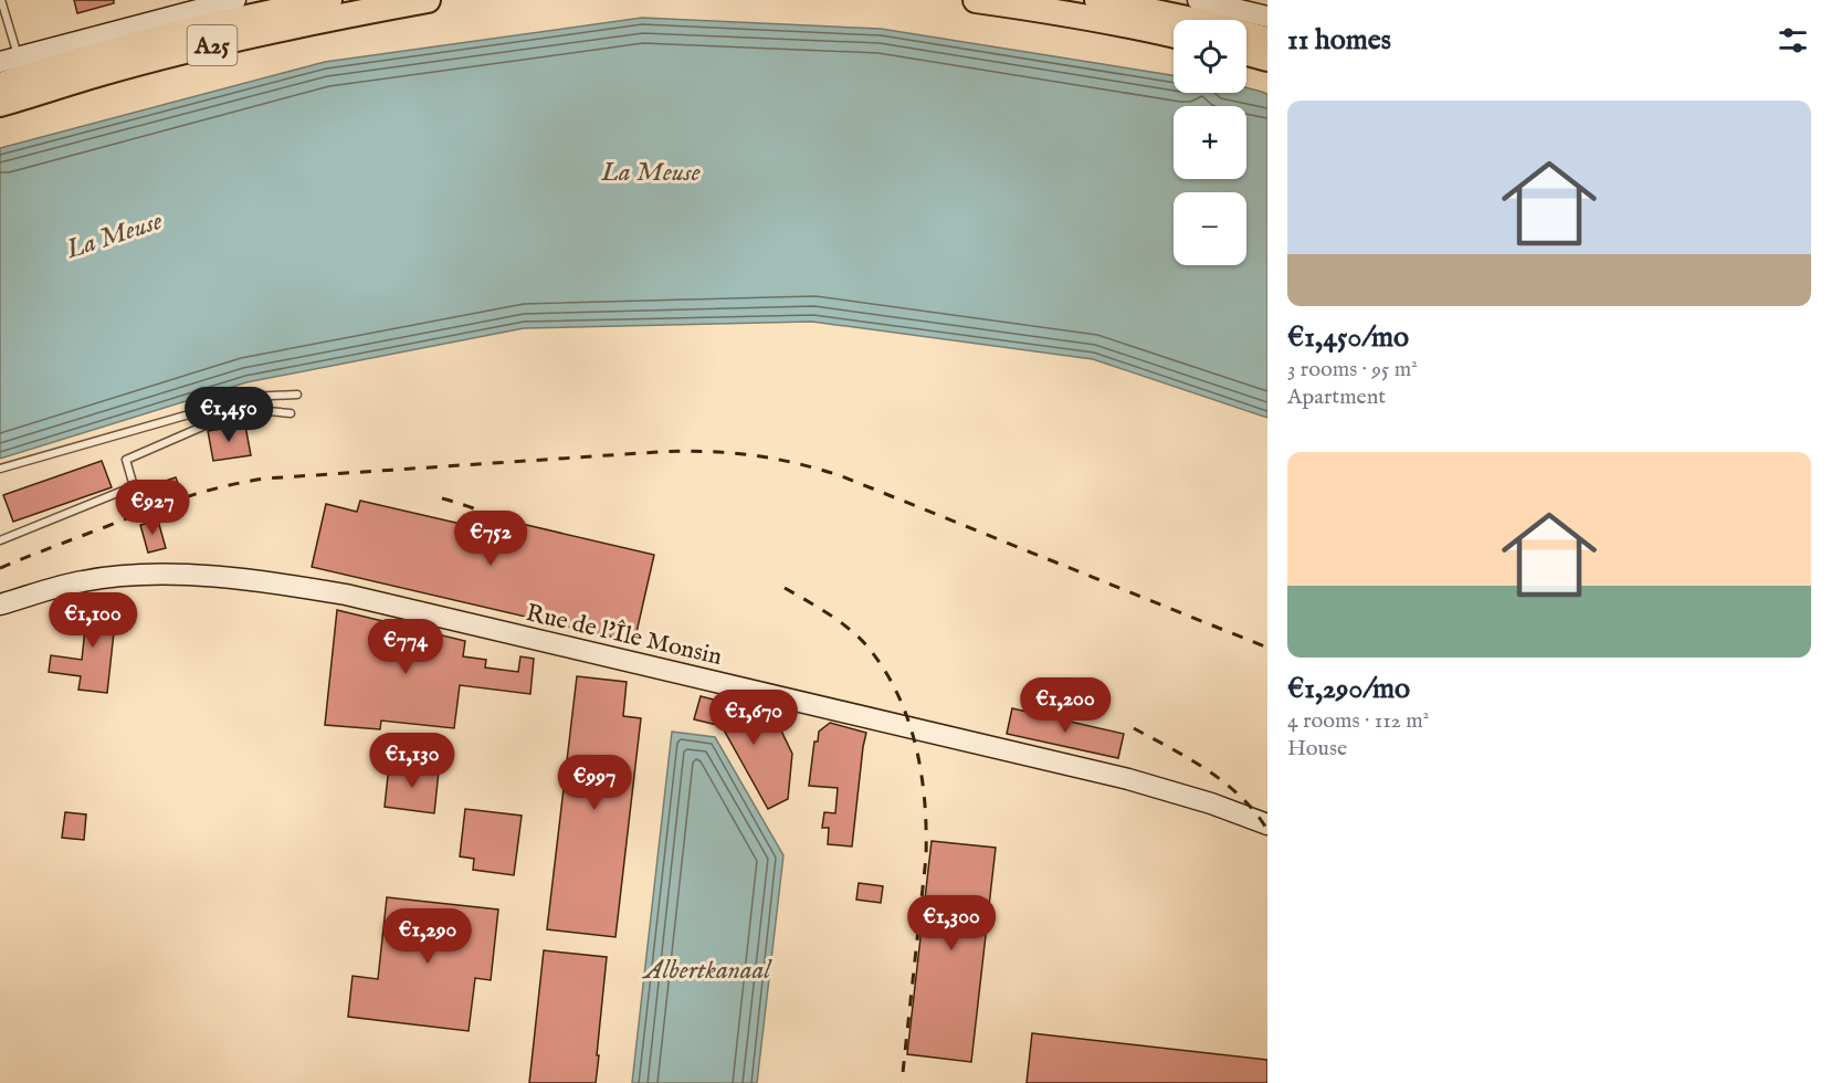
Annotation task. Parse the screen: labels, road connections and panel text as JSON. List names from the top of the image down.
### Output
{
  "streets": {
    "highway": ["A25"],
    "street": ["Rue de l'Île Monsin"]
  },
  "water": ["La Meuse", "Albertkanaal"],
  "page": {
    "heading": "11 homes",
    "map_buttons": ["+", "−"],
    "list": [
      {
        "name": "€1,450/mo",
        "note": "3 rooms · 95 m² · Apartment"
      },
      {
        "name": "€1,290/mo",
        "note": "4 rooms · 112 m² · House"
      }
    ],
    "price": [
      "€1,450",
      "€927",
      "€752",
      "€1,100",
      "€774",
      "€1,200",
      "€1,670",
      "€1,130",
      "€997",
      "€1,300",
      "€1,290"
    ]
  }
}
